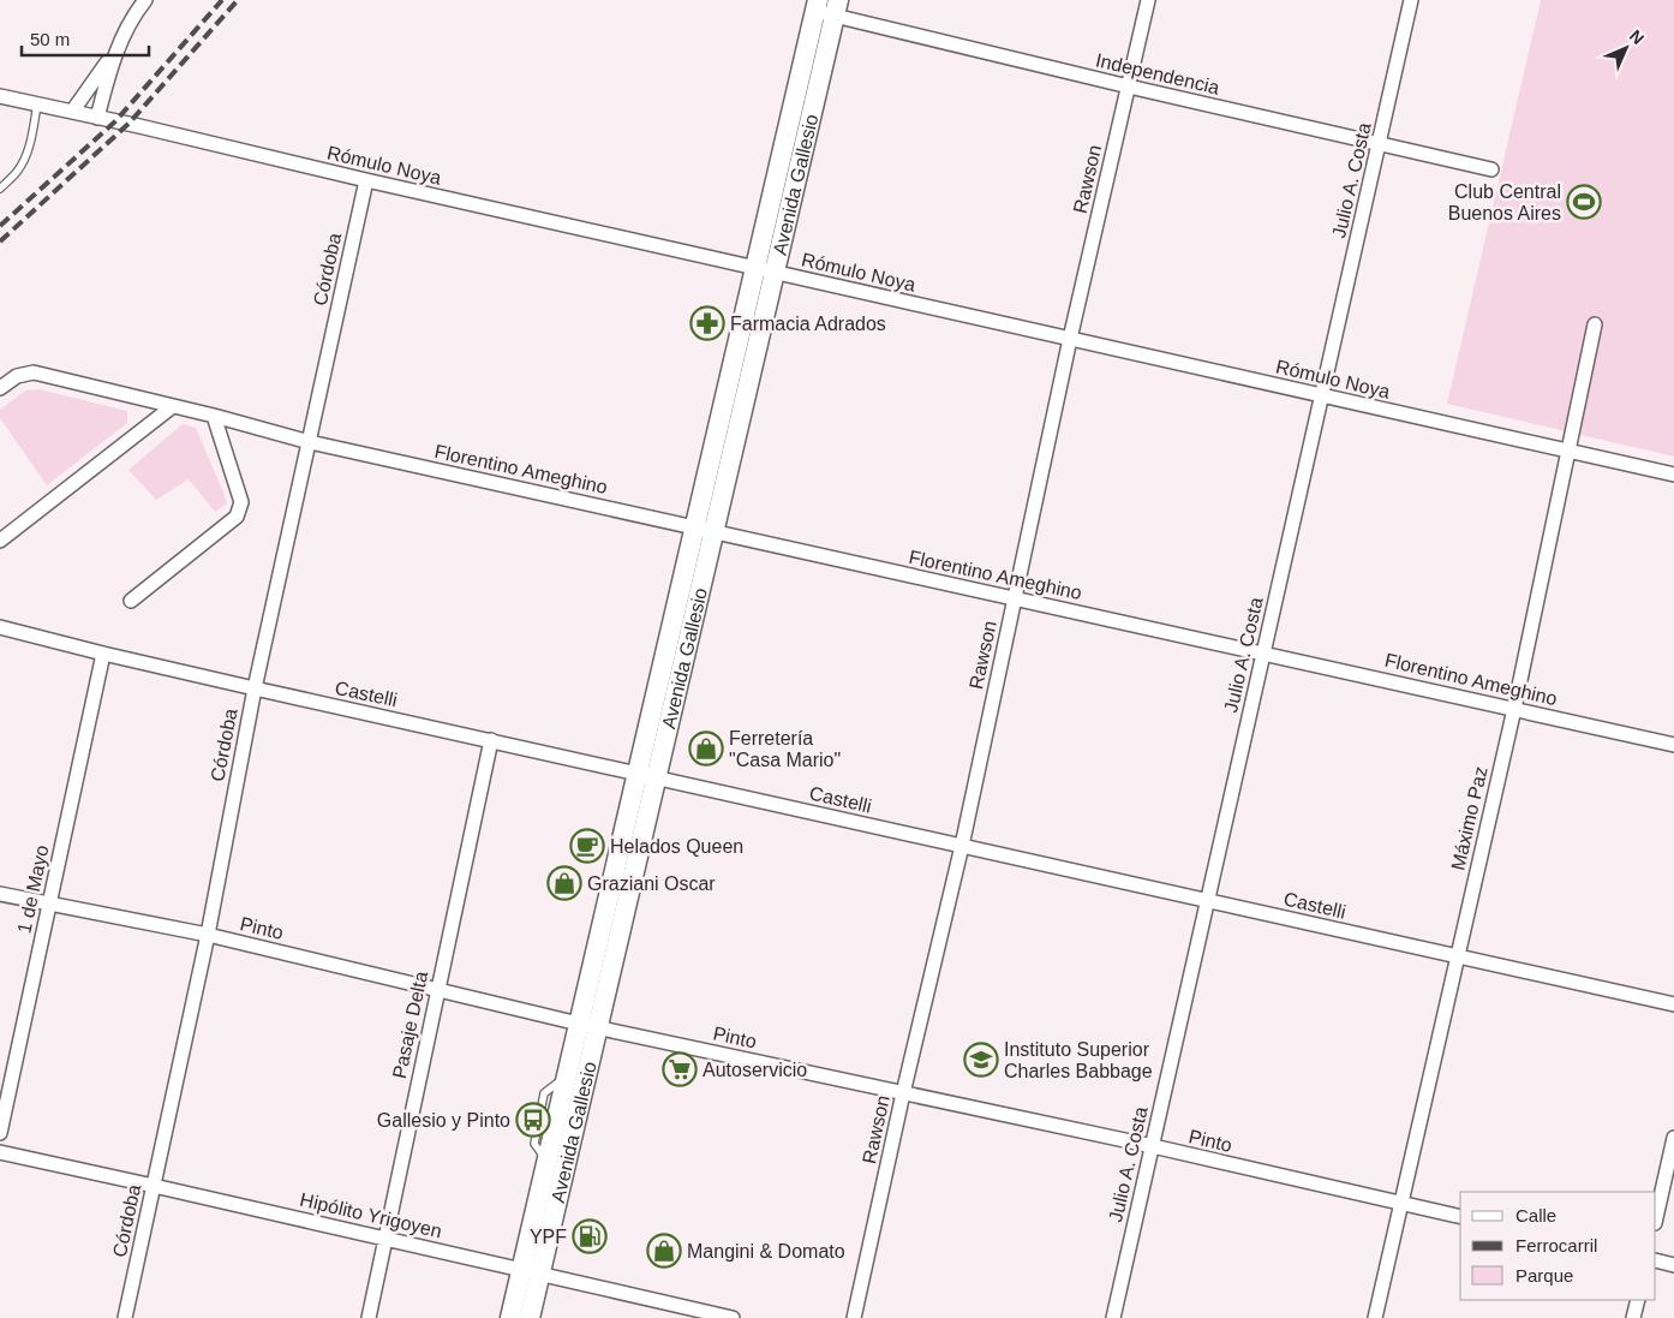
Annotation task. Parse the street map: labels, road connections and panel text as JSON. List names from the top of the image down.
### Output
{
  "streets": {
    "main road": ["Avenida Gallesio"],
    "street": [
      "Independencia",
      "Rómulo Noya",
      "Rawson",
      "Julio A. Costa",
      "Córdoba",
      "Florentino Ameghino",
      "Castelli",
      "Máximo Paz",
      "1 de Mayo",
      "Pinto",
      "Pasaje Delta",
      "Hipólito Yrigoyen"
    ]
  },
  "crossings": [
    ["Independencia", "Rawson"],
    ["Independencia", "Julio A. Costa"],
    ["Independencia", "Avenida Gallesio"],
    ["Rómulo Noya", "Rawson"],
    ["Rómulo Noya", "Julio A. Costa"],
    ["Rómulo Noya", "Avenida Gallesio"],
    ["Rómulo Noya", "Córdoba"],
    ["Rómulo Noya", "Máximo Paz"],
    ["Rawson", "Florentino Ameghino"],
    ["Rawson", "Castelli"],
    ["Rawson", "Pinto"],
    ["Julio A. Costa", "Florentino Ameghino"],
    ["Julio A. Costa", "Castelli"],
    ["Julio A. Costa", "Pinto"],
    ["Avenida Gallesio", "Florentino Ameghino"],
    ["Avenida Gallesio", "Castelli"],
    ["Avenida Gallesio", "Pinto"],
    ["Avenida Gallesio", "Hipólito Yrigoyen"],
    ["Córdoba", "Florentino Ameghino"],
    ["Córdoba", "Castelli"],
    ["Córdoba", "Pinto"],
    ["Córdoba", "Hipólito Yrigoyen"],
    ["Florentino Ameghino", "Máximo Paz"],
    ["Castelli", "Máximo Paz"],
    ["Castelli", "1 de Mayo"],
    ["Castelli", "Pasaje Delta"],
    ["Máximo Paz", "Pinto"],
    ["1 de Mayo", "Pinto"],
    ["Pinto", "Pasaje Delta"],
    ["Pasaje Delta", "Hipólito Yrigoyen"]
  ],
  "places": {
    "sports": ["Club Central Buenos Aires"],
    "pharmacy": ["Farmacia Adrados"],
    "shop": ["Ferretería \"Casa Mario\"", "Graziani Oscar", "Mangini & Domato"],
    "cafe": ["Helados Queen"],
    "school or university": ["Instituto Superior Charles Babbage"],
    "supermarket": ["Autoservicio"],
    "bus stop": ["Gallesio y Pinto"],
    "fuel station": ["YPF"]
  },
  "legend": ["Calle", "Ferrocarril", "Parque"],
  "scale_bar": "50 m",
  "north": "top right"
}
